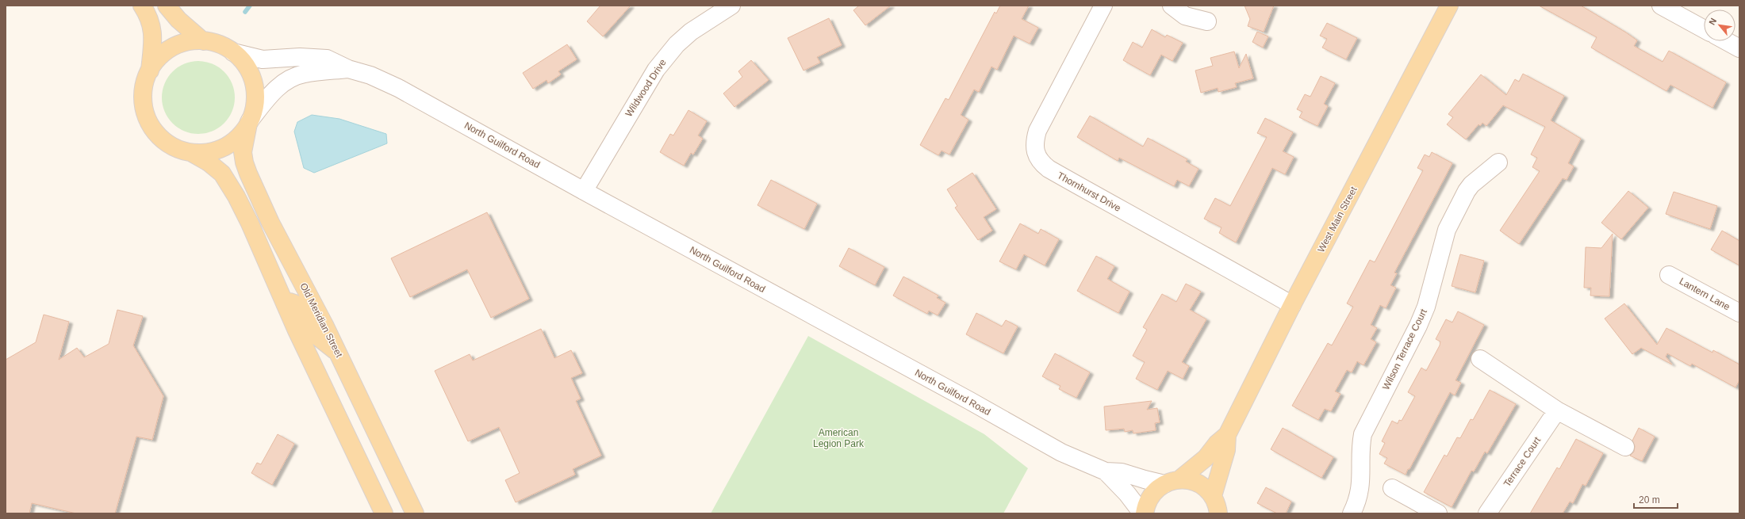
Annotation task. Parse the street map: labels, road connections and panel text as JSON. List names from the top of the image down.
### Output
{
  "streets": {
    "main road": ["West Main Street", "Old Meridian Street"],
    "street": [
      "Wildwood Drive",
      "North Guilford Road",
      "Thornhurst Drive",
      "Lantern Lane",
      "Wilson Terrace Court",
      "Terrace Court"
    ]
  },
  "crossings": [
    ["Wildwood Drive", "North Guilford Road"],
    ["North Guilford Road", "West Main Street"],
    ["North Guilford Road", "Old Meridian Street"],
    ["Thornhurst Drive", "West Main Street"]
  ],
  "parks": ["American Legion Park"],
  "scale_bar": "20 m",
  "north": "top left"
}
